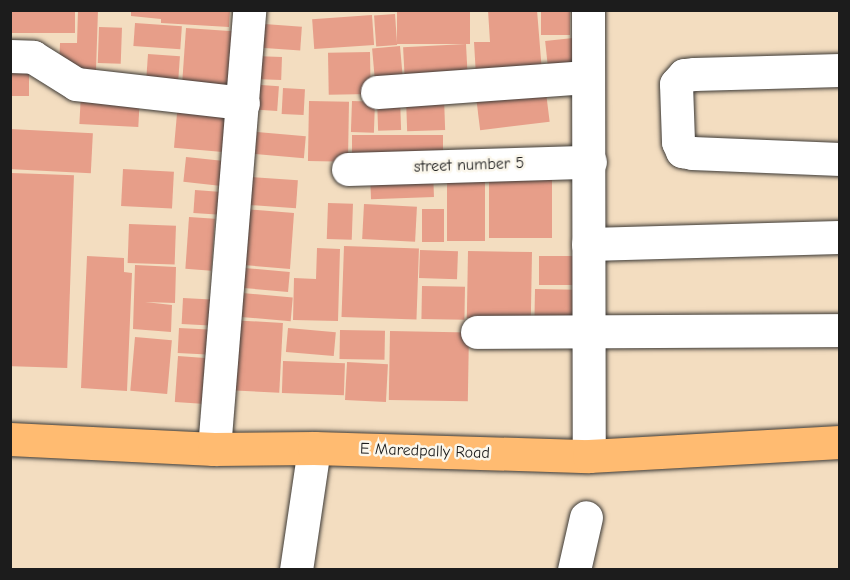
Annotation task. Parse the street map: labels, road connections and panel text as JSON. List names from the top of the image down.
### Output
{
  "streets": {
    "main road": ["E Maredpally Road"],
    "street": ["street number 5"]
  }
}
